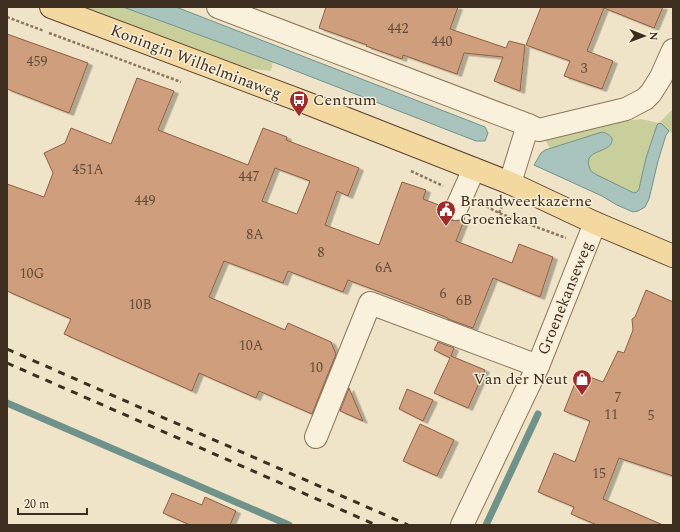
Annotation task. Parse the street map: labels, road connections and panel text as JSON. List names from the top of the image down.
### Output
{
  "streets": {
    "main road": ["Koningin Wilhelminaweg"],
    "street": ["Groenekanseweg"]
  },
  "crossings": [
    ["Koningin Wilhelminaweg", "Groenekanseweg"]
  ],
  "places": {
    "bus stop": ["Centrum"],
    "public building": ["Brandweerkazerne Groenekan"],
    "shop": ["Van der Neut"]
  },
  "house_numbers": [
    "442",
    "440",
    "459",
    "3",
    "451A",
    "447",
    "449",
    "8A",
    "8",
    "6A",
    "10G",
    "6",
    "6B",
    "10B",
    "10A",
    "10",
    "7",
    "11",
    "5",
    "15"
  ],
  "scale_bar": "20 m",
  "north": "right"
}
